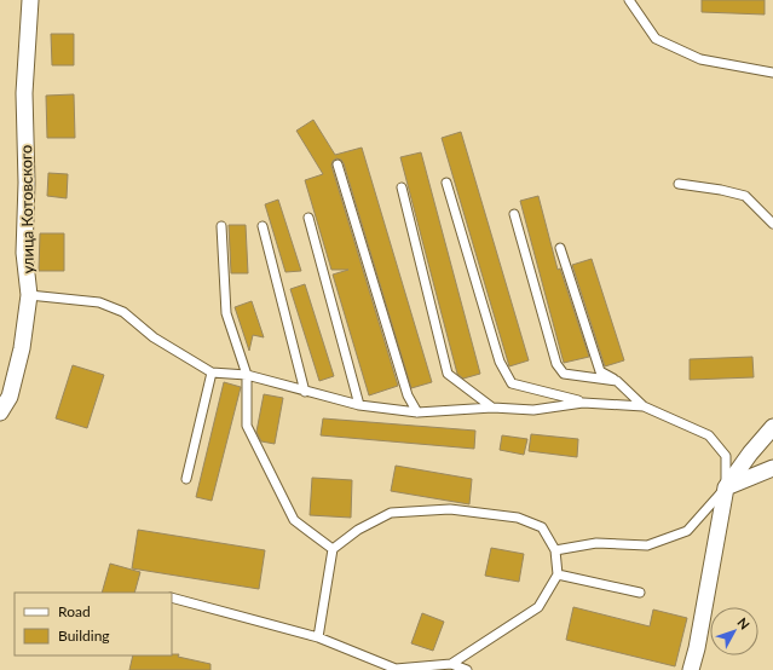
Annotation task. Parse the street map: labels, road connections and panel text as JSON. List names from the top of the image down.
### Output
{
  "streets": {
    "street": ["улица Котовского"]
  },
  "legend": ["Road", "Building"],
  "north": "top right"
}
